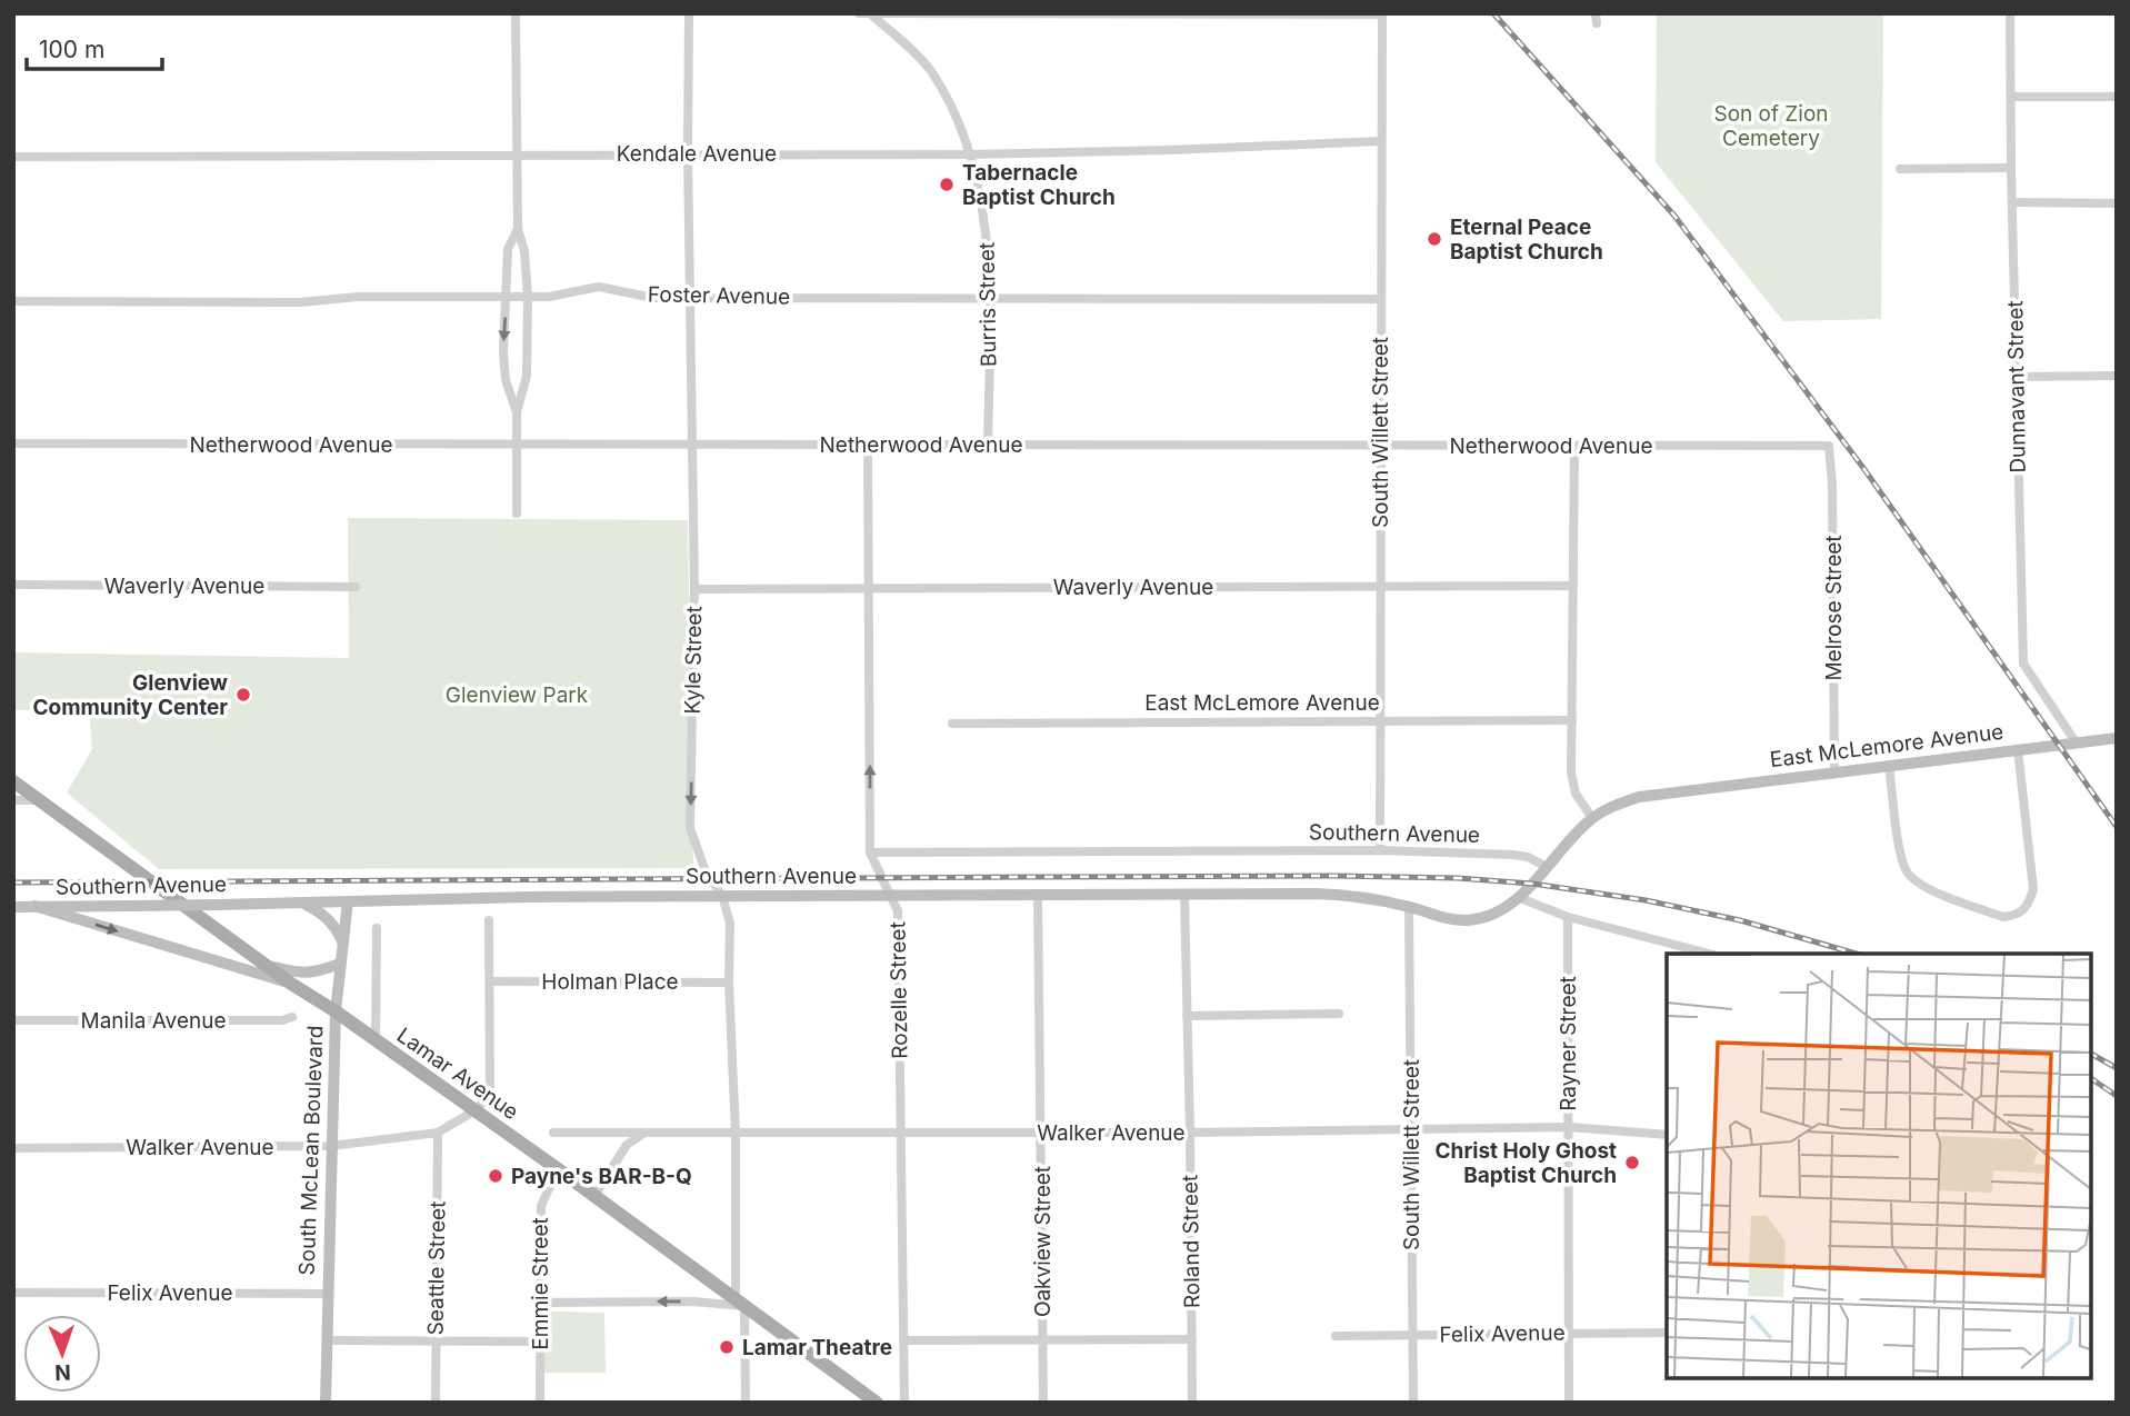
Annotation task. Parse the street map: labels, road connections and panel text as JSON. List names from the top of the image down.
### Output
{
  "streets": {
    "main road": [
      "East McLemore Avenue",
      "Southern Avenue",
      "Lamar Avenue",
      "South McLean Boulevard"
    ],
    "street": [
      "Kendale Avenue",
      "Foster Avenue",
      "Burris Street",
      "Dunnavant Street",
      "South Willett Street",
      "Netherwood Avenue",
      "Waverly Avenue",
      "Melrose Street",
      "Kyle Street",
      "Holman Place",
      "Rozelle Street",
      "Manila Avenue",
      "Rayner Street",
      "Walker Avenue",
      "Oakview Street",
      "Roland Street",
      "Seattle Street",
      "Emmie Street",
      "Felix Avenue"
    ]
  },
  "crossings": [
    ["Kendale Avenue", "Burris Street"],
    ["Kendale Avenue", "South Willett Street"],
    ["Kendale Avenue", "Kyle Street"],
    ["Foster Avenue", "Burris Street"],
    ["Foster Avenue", "South Willett Street"],
    ["Foster Avenue", "Kyle Street"],
    ["Burris Street", "Netherwood Avenue"],
    ["Dunnavant Street", "East McLemore Avenue"],
    ["South Willett Street", "Netherwood Avenue"],
    ["South Willett Street", "Waverly Avenue"],
    ["South Willett Street", "East McLemore Avenue"],
    ["South Willett Street", "Southern Avenue"],
    ["South Willett Street", "Walker Avenue"],
    ["South Willett Street", "Felix Avenue"],
    ["Netherwood Avenue", "Melrose Street"],
    ["Netherwood Avenue", "Kyle Street"],
    ["Netherwood Avenue", "Rozelle Street"],
    ["Waverly Avenue", "Kyle Street"],
    ["Waverly Avenue", "Rozelle Street"],
    ["Melrose Street", "East McLemore Avenue"],
    ["Kyle Street", "Southern Avenue"],
    ["Kyle Street", "Holman Place"],
    ["Kyle Street", "Lamar Avenue"],
    ["Kyle Street", "Walker Avenue"],
    ["East McLemore Avenue", "Southern Avenue"],
    ["Southern Avenue", "Rozelle Street"],
    ["Southern Avenue", "South McLean Boulevard"],
    ["Southern Avenue", "Oakview Street"],
    ["Southern Avenue", "Roland Street"],
    ["Rozelle Street", "Walker Avenue"],
    ["Rayner Street", "Walker Avenue"],
    ["Rayner Street", "Felix Avenue"],
    ["Lamar Avenue", "Walker Avenue"],
    ["Lamar Avenue", "South McLean Boulevard"],
    ["Lamar Avenue", "Emmie Street"],
    ["Walker Avenue", "South McLean Boulevard"],
    ["Walker Avenue", "Oakview Street"],
    ["Walker Avenue", "Roland Street"],
    ["Walker Avenue", "Seattle Street"],
    ["South McLean Boulevard", "Felix Avenue"]
  ],
  "parks": ["Son of Zion Cemetery", "Glenview Park"],
  "places": [
    "Tabernacle Baptist Church",
    "Eternal Peace Baptist Church",
    "Glenview Community Center",
    "Christ Holy Ghost Baptist Church",
    "Payne's BAR-B-Q",
    "Lamar Theatre"
  ],
  "scale_bar": "100 m",
  "north": "bottom"
}
